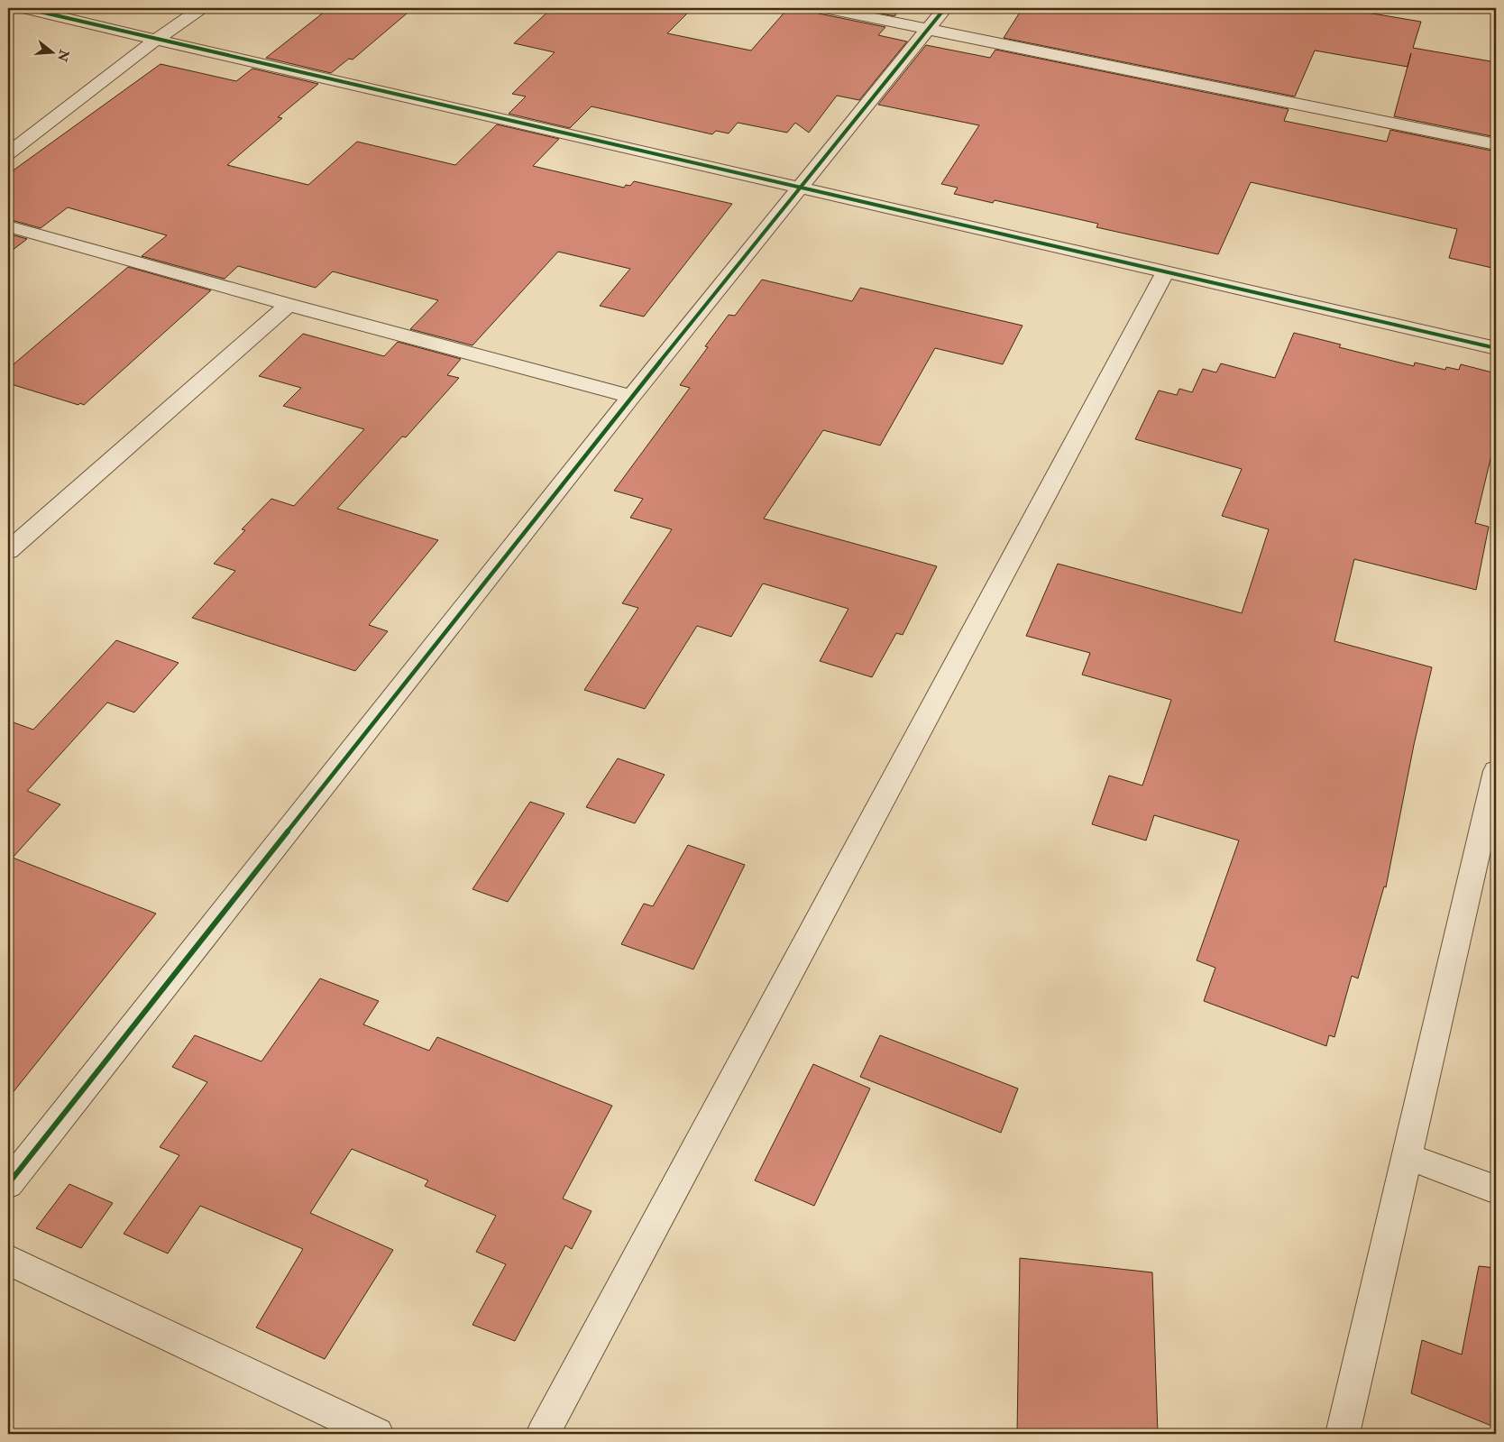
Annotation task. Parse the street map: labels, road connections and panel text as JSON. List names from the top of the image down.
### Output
{
  "north": "right"
}
